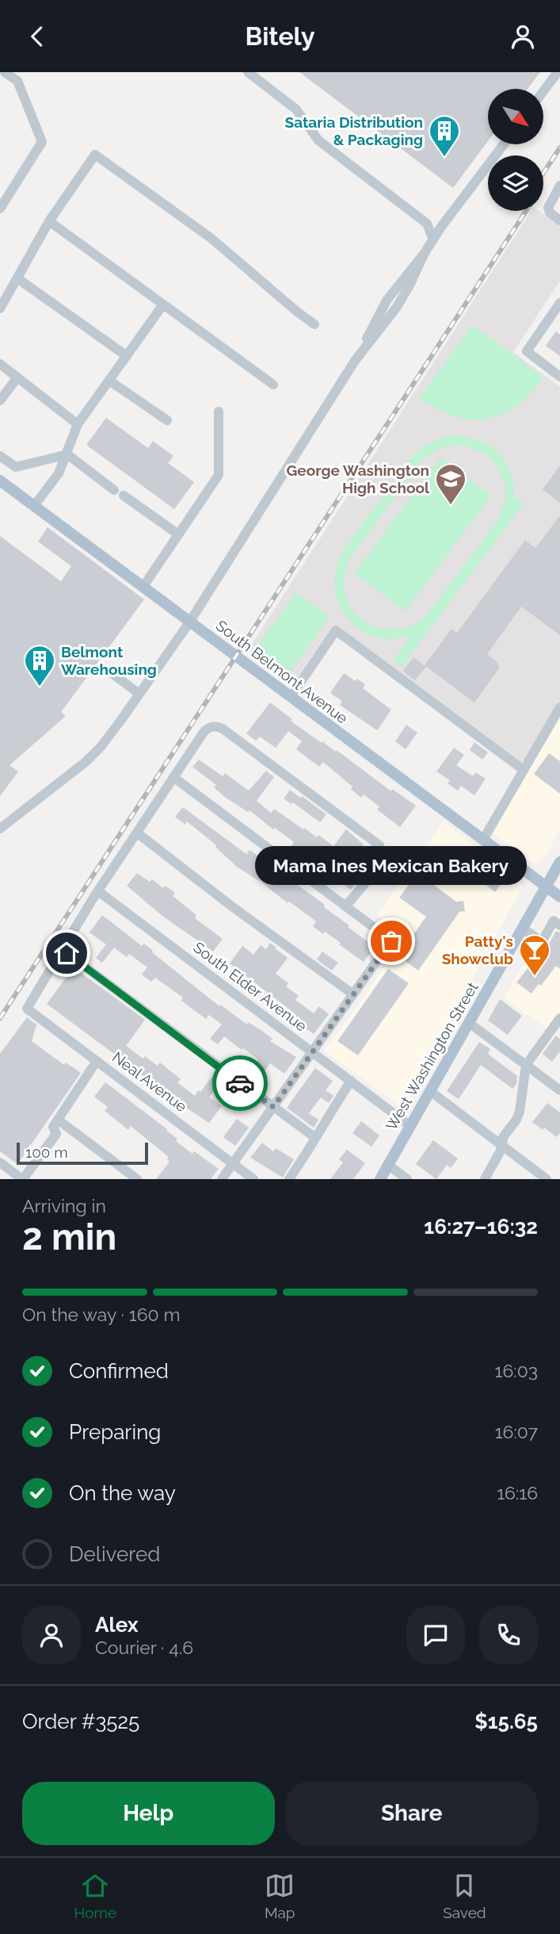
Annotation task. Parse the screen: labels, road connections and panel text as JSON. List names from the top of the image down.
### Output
{
  "streets": {
    "main road": ["South Belmont Avenue", "West Washington Street"],
    "street": ["South Elder Avenue", "Neal Avenue"]
  },
  "crossings": [
    ["South Belmont Avenue", "West Washington Street"],
    ["South Elder Avenue", "West Washington Street"]
  ],
  "places": {
    "building": ["Sataria Distribution & Packaging", "Belmont Warehousing"],
    "school or university": ["George Washington High School"],
    "other": ["Mama Ines Mexican Bakery"],
    "bar": ["Patty's Showclub"]
  },
  "scale_bar": "100 m",
  "north": "bottom right",
  "page": {
    "header": "Bitely",
    "bubble": "Mama Ines Mexican Bakery",
    "scale": "100 m",
    "heading": ["2 min", "Arriving in", "16:27–16:32"],
    "panel": [
      "Alex",
      "Courier · 4.6",
      "Order #3525",
      "$15.65"
    ],
    "bar": "On the way · 160 m",
    "list": [
      ["Confirmed", "16:03"],
      ["Preparing", "16:07"],
      ["On the way", "16:16"],
      "Delivered"
    ],
    "buttons": ["Help", "Share"],
    "tabs": ["Home", "Map", "Saved"]
  }
}
